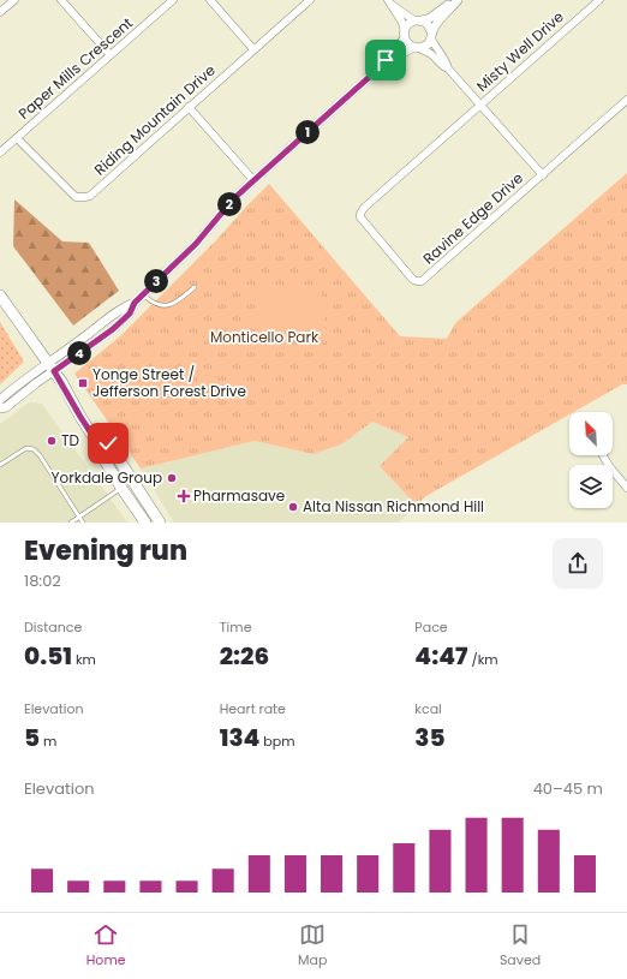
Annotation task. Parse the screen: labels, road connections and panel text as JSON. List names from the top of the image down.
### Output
{
  "streets": {
    "street": [
      "Misty Well Drive",
      "Paper Mills Crescent",
      "Riding Mountain Drive",
      "Ravine Edge Drive"
    ]
  },
  "crossings": [
    ["Misty Well Drive", "Ravine Edge Drive"],
    ["Paper Mills Crescent", "Riding Mountain Drive"]
  ],
  "parks": ["Monticello Park"],
  "places": {
    "transit": ["Yonge Street / Jefferson Forest Drive"],
    "other": ["TD", "Yorkdale Group", "Alta Nissan Richmond Hill"],
    "health": ["Pharmasave"]
  },
  "north": "top left",
  "page": {
    "pins": [
      "1",
      "2",
      "3",
      "4"
    ],
    "heading": ["Evening run", "18:02"],
    "stats": [
      ["Distance", "0.51 km"],
      ["Time", "2:26"],
      ["Pace", "4:47 /km"],
      ["Elevation", "5 m"],
      ["Heart rate", "134 bpm"],
      ["kcal", "35"]
    ],
    "chart": ["Elevation", "40–45 m"],
    "tabs": ["Home", "Map", "Saved"]
  }
}
